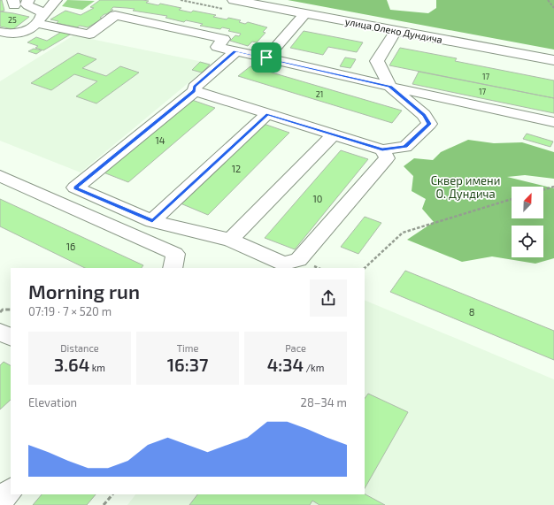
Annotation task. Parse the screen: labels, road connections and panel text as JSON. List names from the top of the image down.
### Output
{
  "streets": {
    "street": ["улица Олеко Дундича"]
  },
  "parks": ["Сквер имени О. Дундича"],
  "house_numbers": [
    "25",
    "17",
    "17",
    "21",
    "14",
    "12",
    "10",
    "16",
    "8"
  ],
  "north": "top right",
  "page": {
    "heading": ["Morning run", "07:19 · 7 × 520 m"],
    "stats": [
      ["Distance", "3.64 km"],
      ["Time", "16:37"],
      ["Pace", "4:34 /km"]
    ],
    "chart": ["Elevation", "28–34 m"]
  }
}
